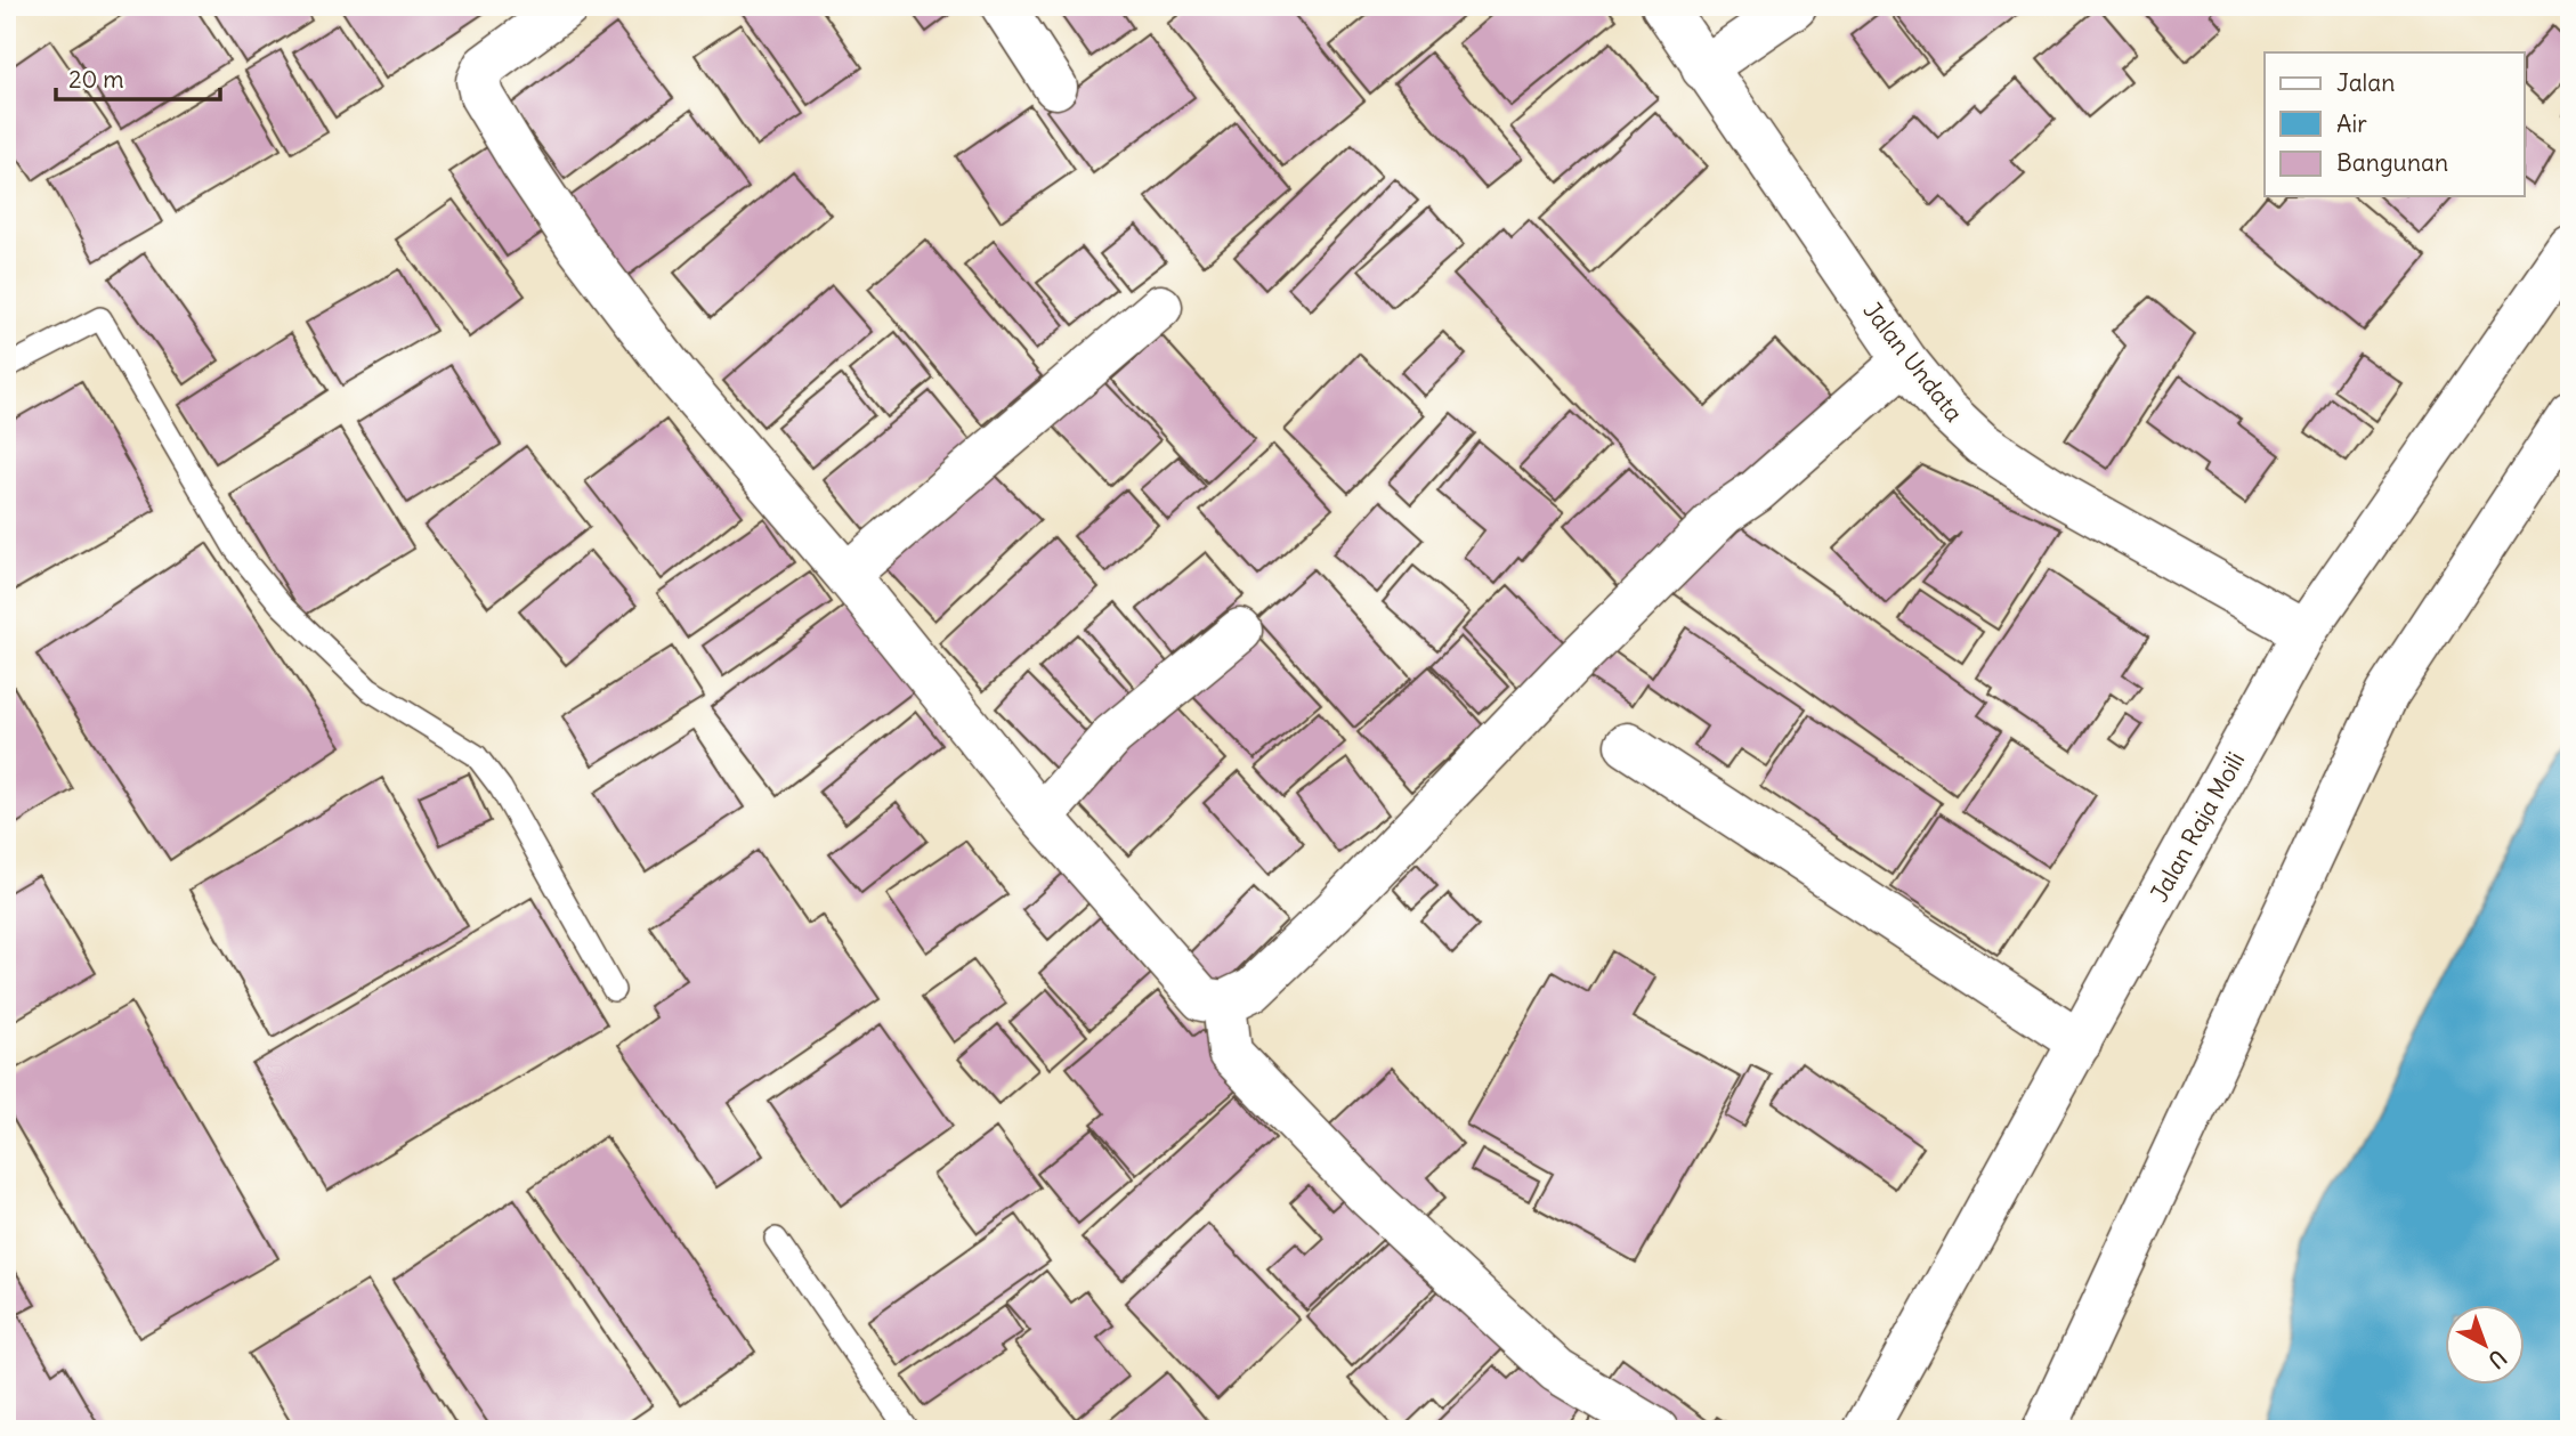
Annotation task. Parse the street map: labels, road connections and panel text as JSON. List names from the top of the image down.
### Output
{
  "streets": {
    "street": ["Jalan Undata", "Jalan Raja Moili"]
  },
  "crossings": [
    ["Jalan Undata", "Jalan Raja Moili"]
  ],
  "legend": ["Jalan", "Air", "Bangunan"],
  "scale_bar": "20 m",
  "north": "bottom right"
}
